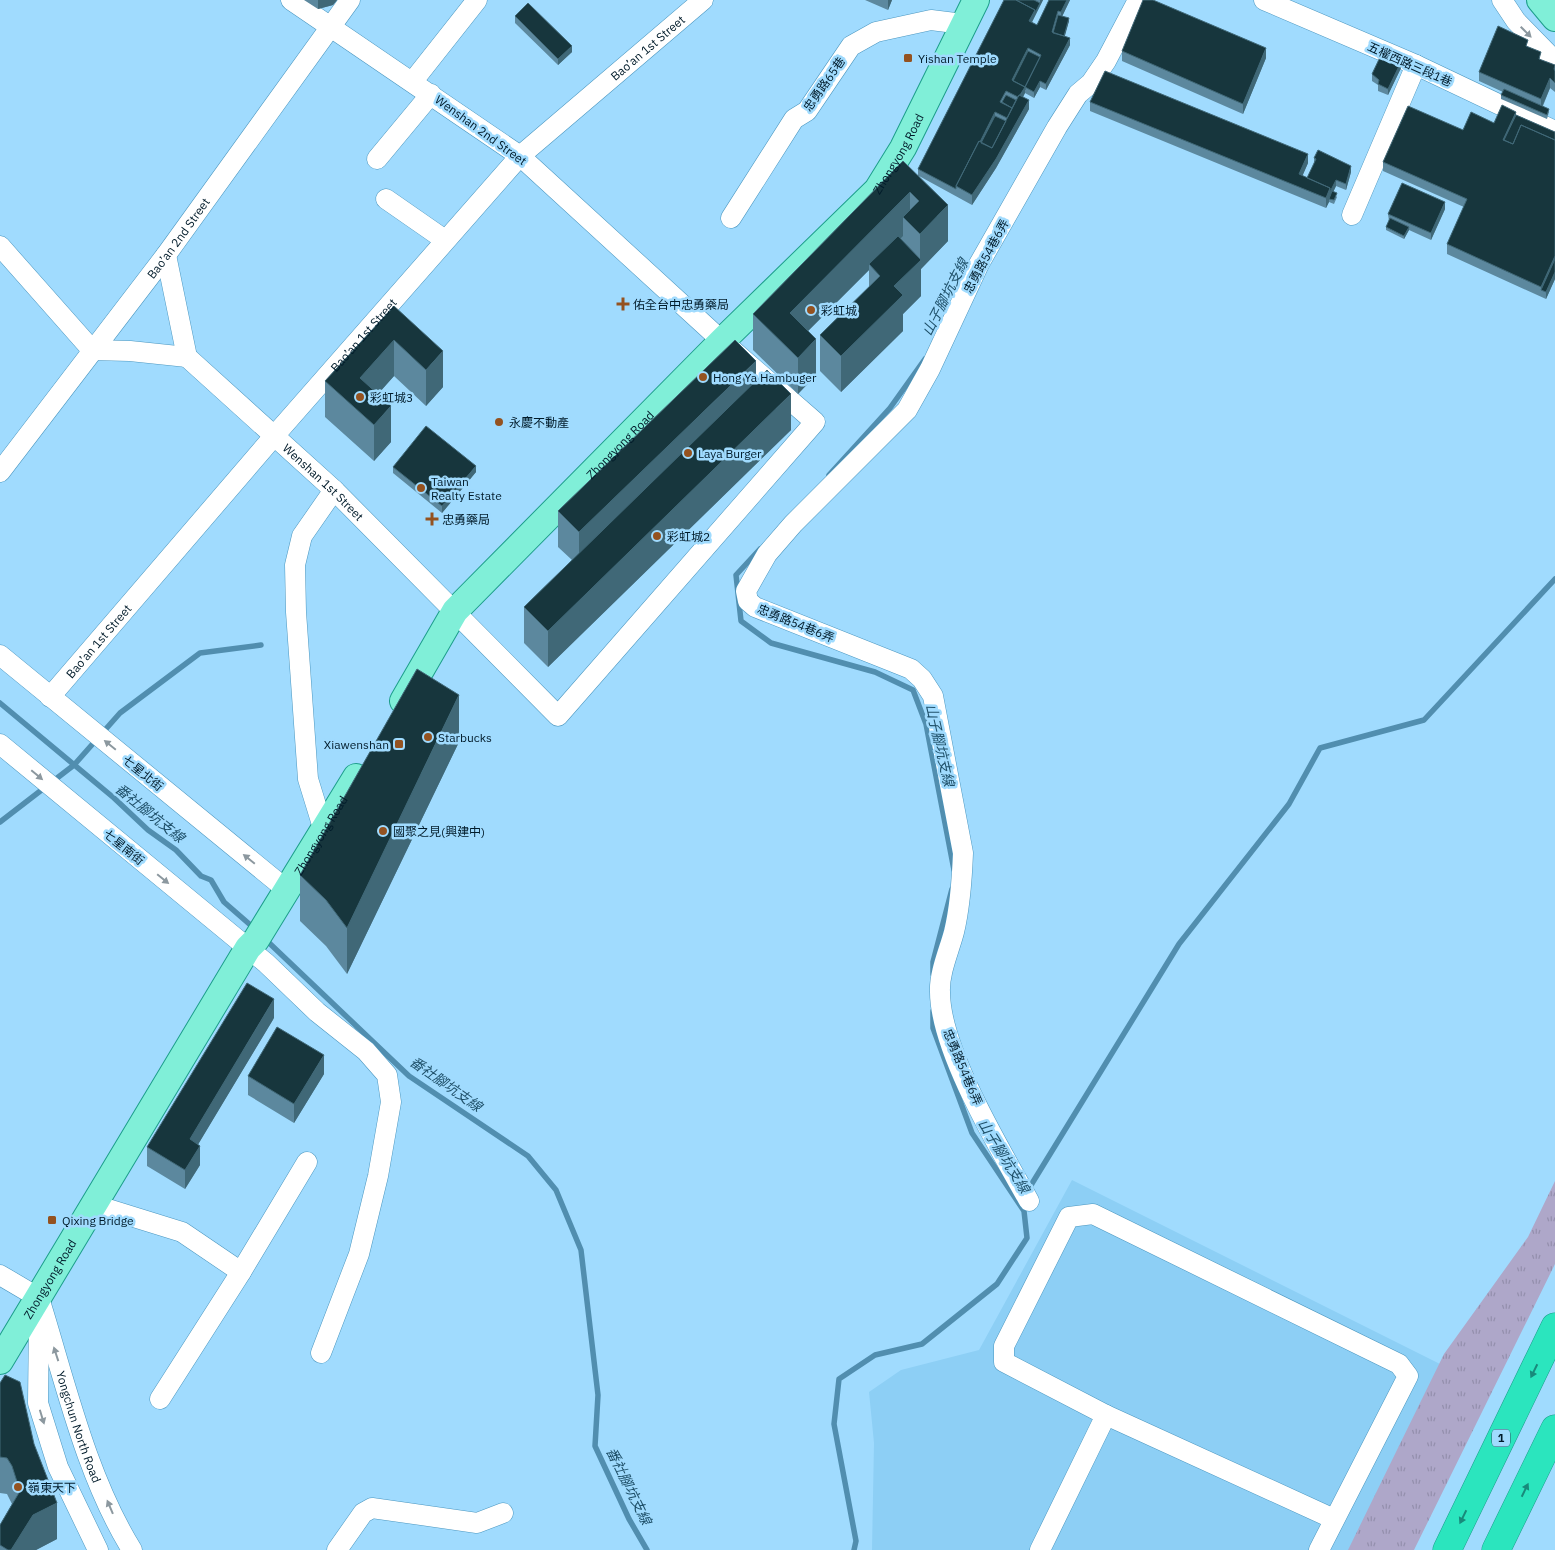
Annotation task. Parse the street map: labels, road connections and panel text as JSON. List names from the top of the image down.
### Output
{
  "streets": {
    "highway": ["1"],
    "main road": ["Zhongyong Road"],
    "street": [
      "Bao’an 1st Street",
      "五權西路三段1巷",
      "忠勇路65巷",
      "Wenshan 2nd Street",
      "Bao’an 2nd Street",
      "忠勇路54巷6弄",
      "Wenshan 1st Street",
      "七星北街",
      "七星南街",
      "Yongchun North Road"
    ]
  },
  "crossings": [
    ["Bao’an 1st Street", "Wenshan 2nd Street"],
    ["Bao’an 1st Street", "Wenshan 1st Street"],
    ["Bao’an 1st Street", "七星北街"],
    ["忠勇路65巷", "Zhongyong Road"],
    ["Wenshan 2nd Street", "Zhongyong Road"],
    ["Wenshan 2nd Street", "Bao’an 2nd Street"],
    ["Wenshan 2nd Street", "Wenshan 1st Street"],
    ["Zhongyong Road", "Wenshan 1st Street"],
    ["Zhongyong Road", "七星北街"],
    ["Zhongyong Road", "七星南街"],
    ["Zhongyong Road", "Yongchun North Road"]
  ],
  "one_way": ["七星北街", "七星南街"],
  "water": ["山子腳坑支線", "番社腳坑支線"],
  "places": {
    "transit": ["Yishan Temple", "Xiawenshan", "Qixing Bridge"],
    "health": ["佑全台中忠勇藥局", "忠勇藥局"],
    "other": [
      "彩虹城",
      "Hong Ya Hambuger",
      "彩虹城3",
      "永慶不動產",
      "Laya Burger",
      "Taiwan Realty Estate",
      "彩虹城2",
      "Starbucks",
      "國聚之見(興建中)",
      "嶺東天下"
    ]
  }
}
